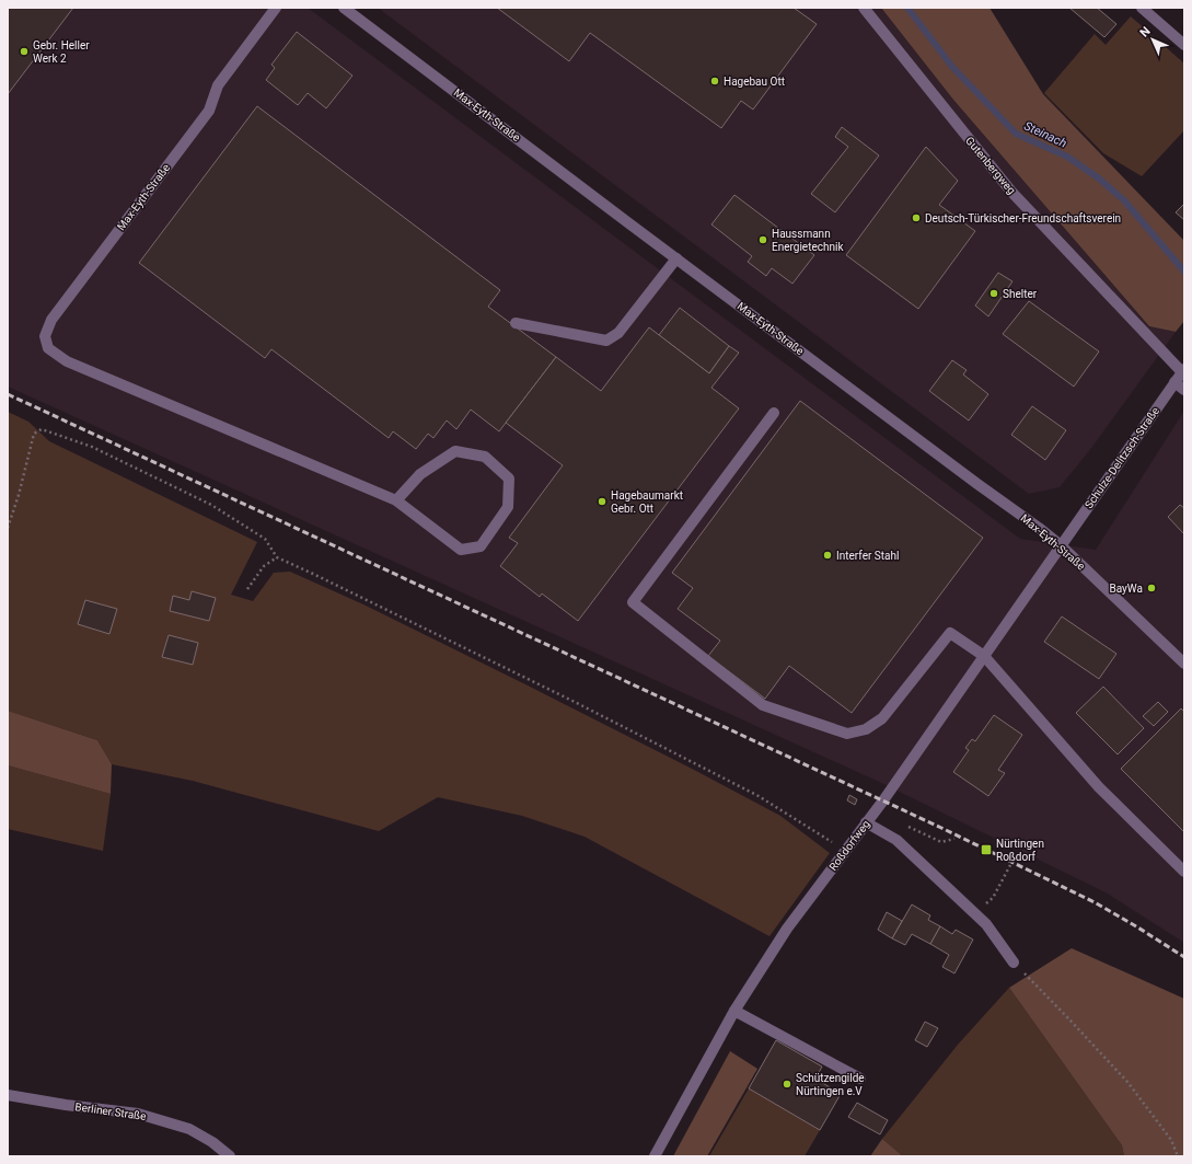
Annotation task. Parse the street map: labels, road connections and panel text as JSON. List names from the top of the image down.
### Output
{
  "streets": {
    "street": [
      "Max-Eyth-Straße",
      "Gutenbergweg",
      "Schulze-Delitzsch-Straße",
      "Roßdorfweg",
      "Berliner Straße"
    ]
  },
  "crossings": [
    ["Max-Eyth-Straße", "Schulze-Delitzsch-Straße"],
    ["Max-Eyth-Straße", "Roßdorfweg"],
    ["Gutenbergweg", "Schulze-Delitzsch-Straße"],
    ["Schulze-Delitzsch-Straße", "Roßdorfweg"]
  ],
  "water": ["Steinach"],
  "places": {
    "other": [
      "Gebr. Heller Werk 2",
      "Hagebau Ott",
      "Deutsch-Türkischer-Freundschaftsverein",
      "Haussmann Energietechnik",
      "Shelter",
      "Hagebaumarkt Gebr. Ott",
      "Interfer Stahl",
      "BayWa",
      "Schützengilde Nürtingen e.V"
    ],
    "transit": ["Nürtingen Roßdorf"]
  },
  "north": "top left"
}
